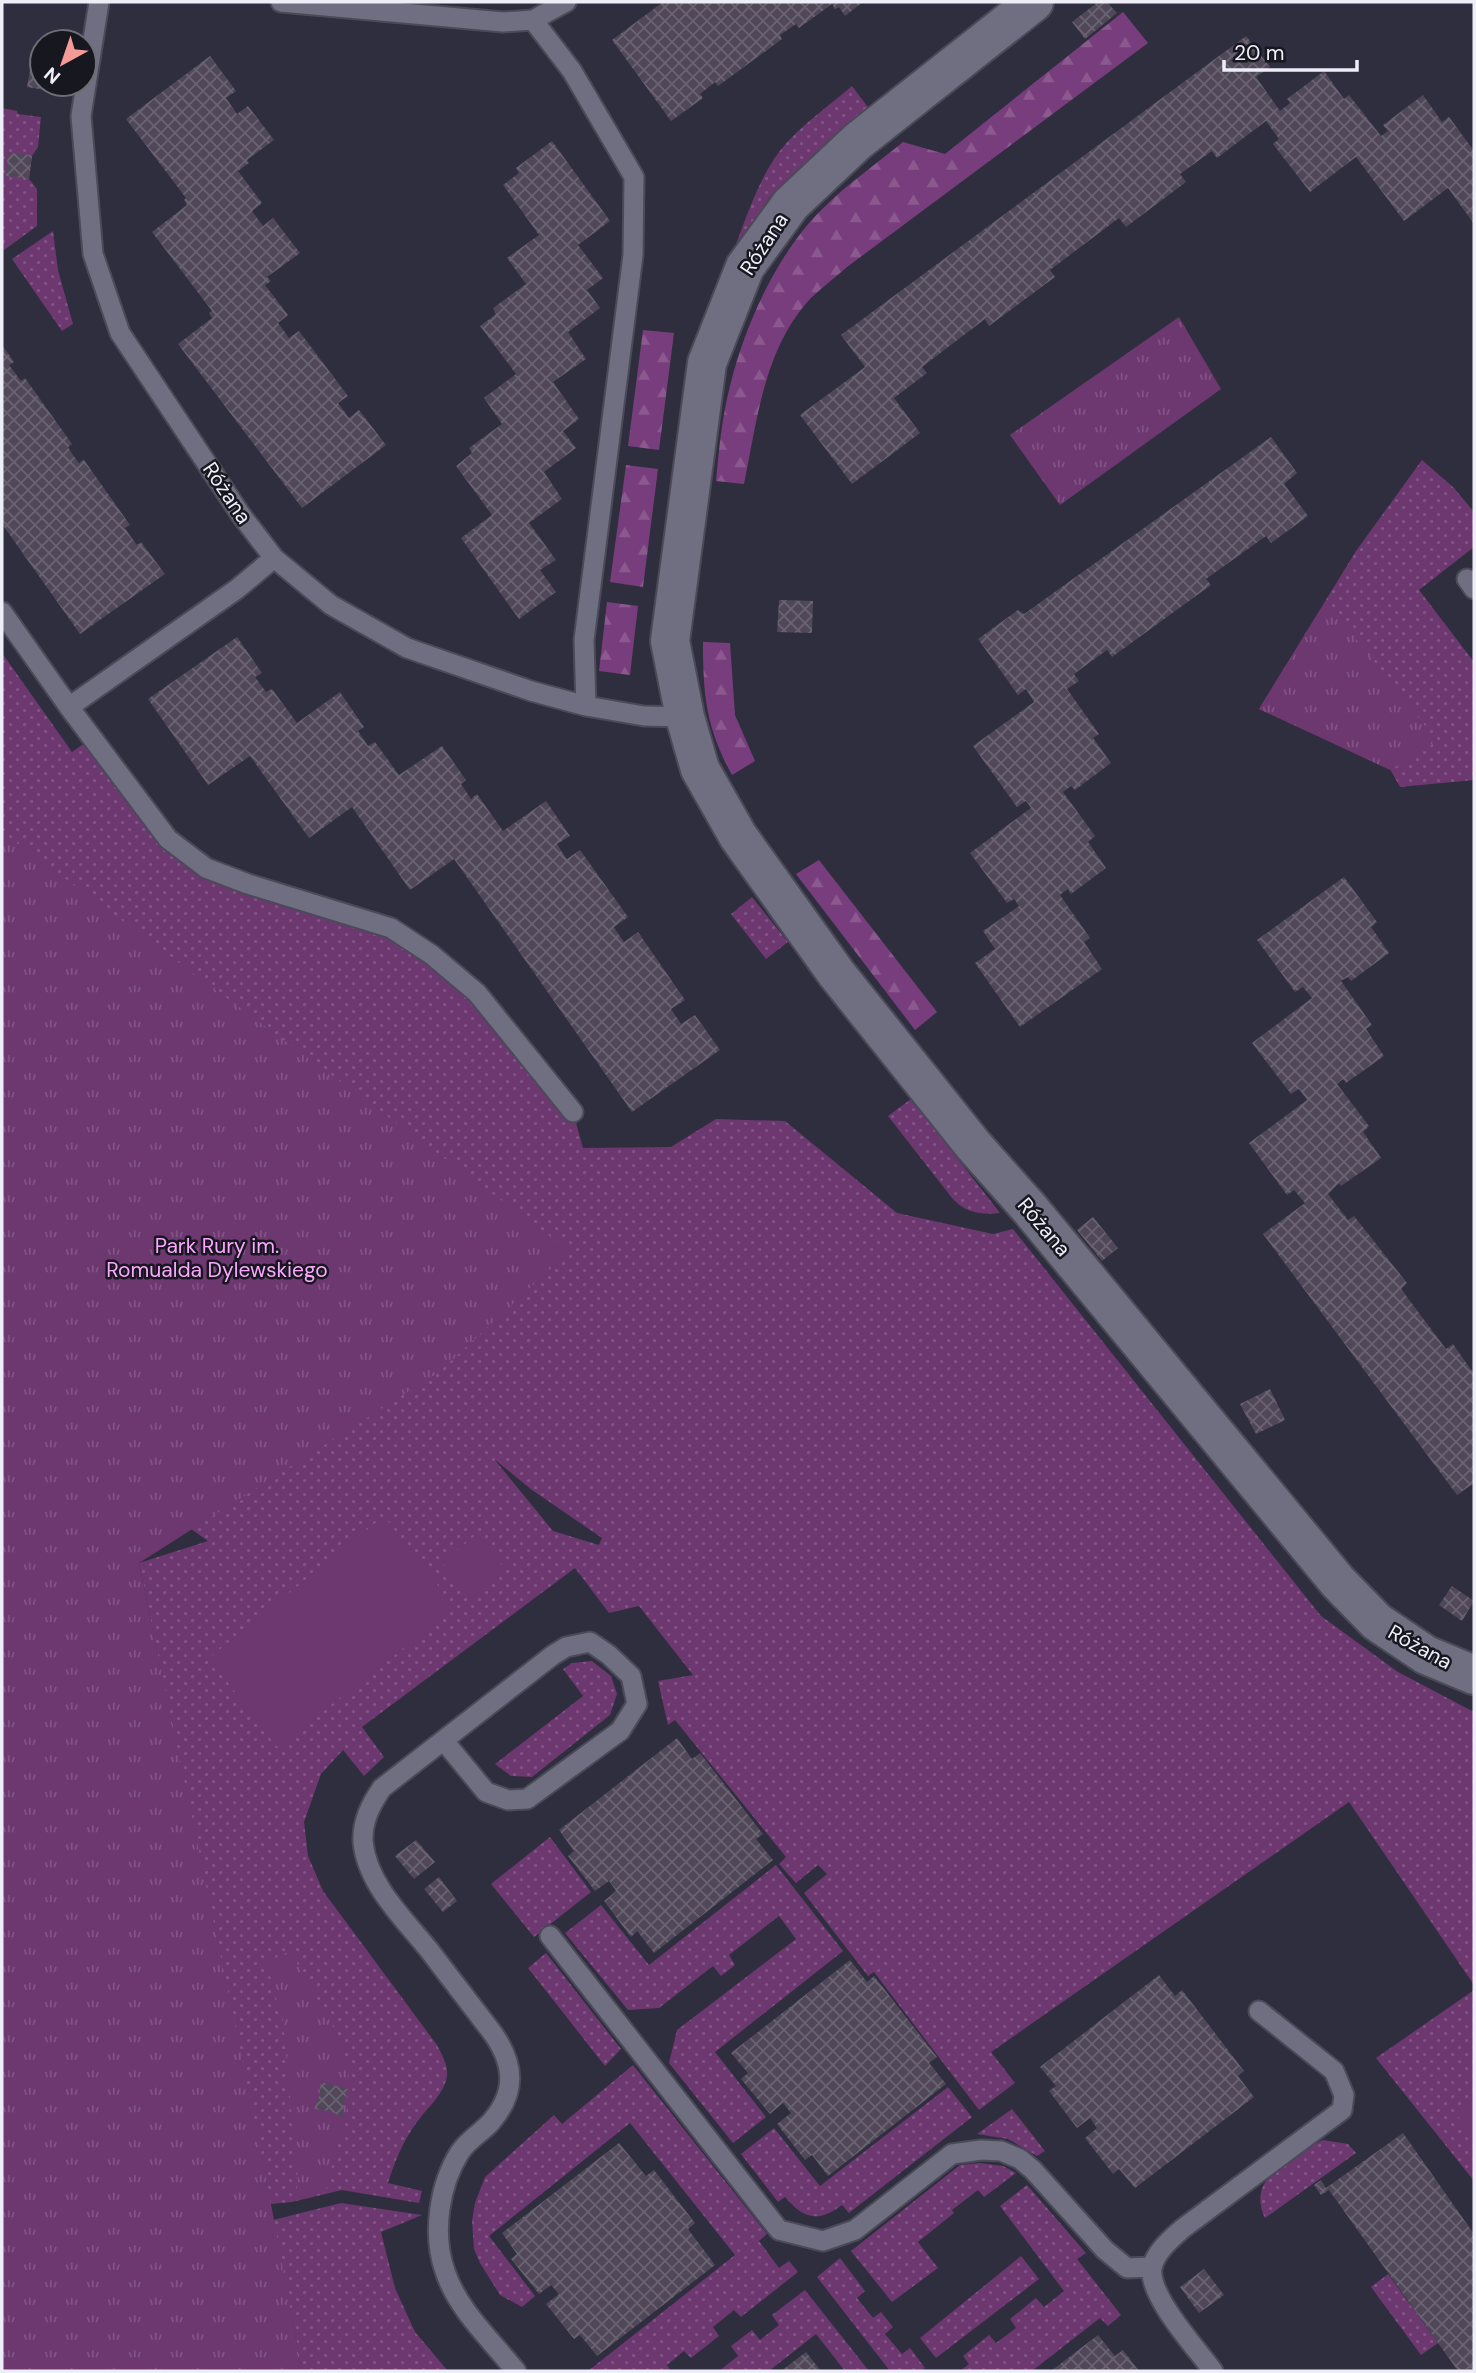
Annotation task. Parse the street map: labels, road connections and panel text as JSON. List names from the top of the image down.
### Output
{
  "streets": {
    "street": ["Różana"]
  },
  "parks": ["Park Rury im. Romualda Dylewskiego"],
  "scale_bar": "20 m",
  "north": "bottom left"
}
